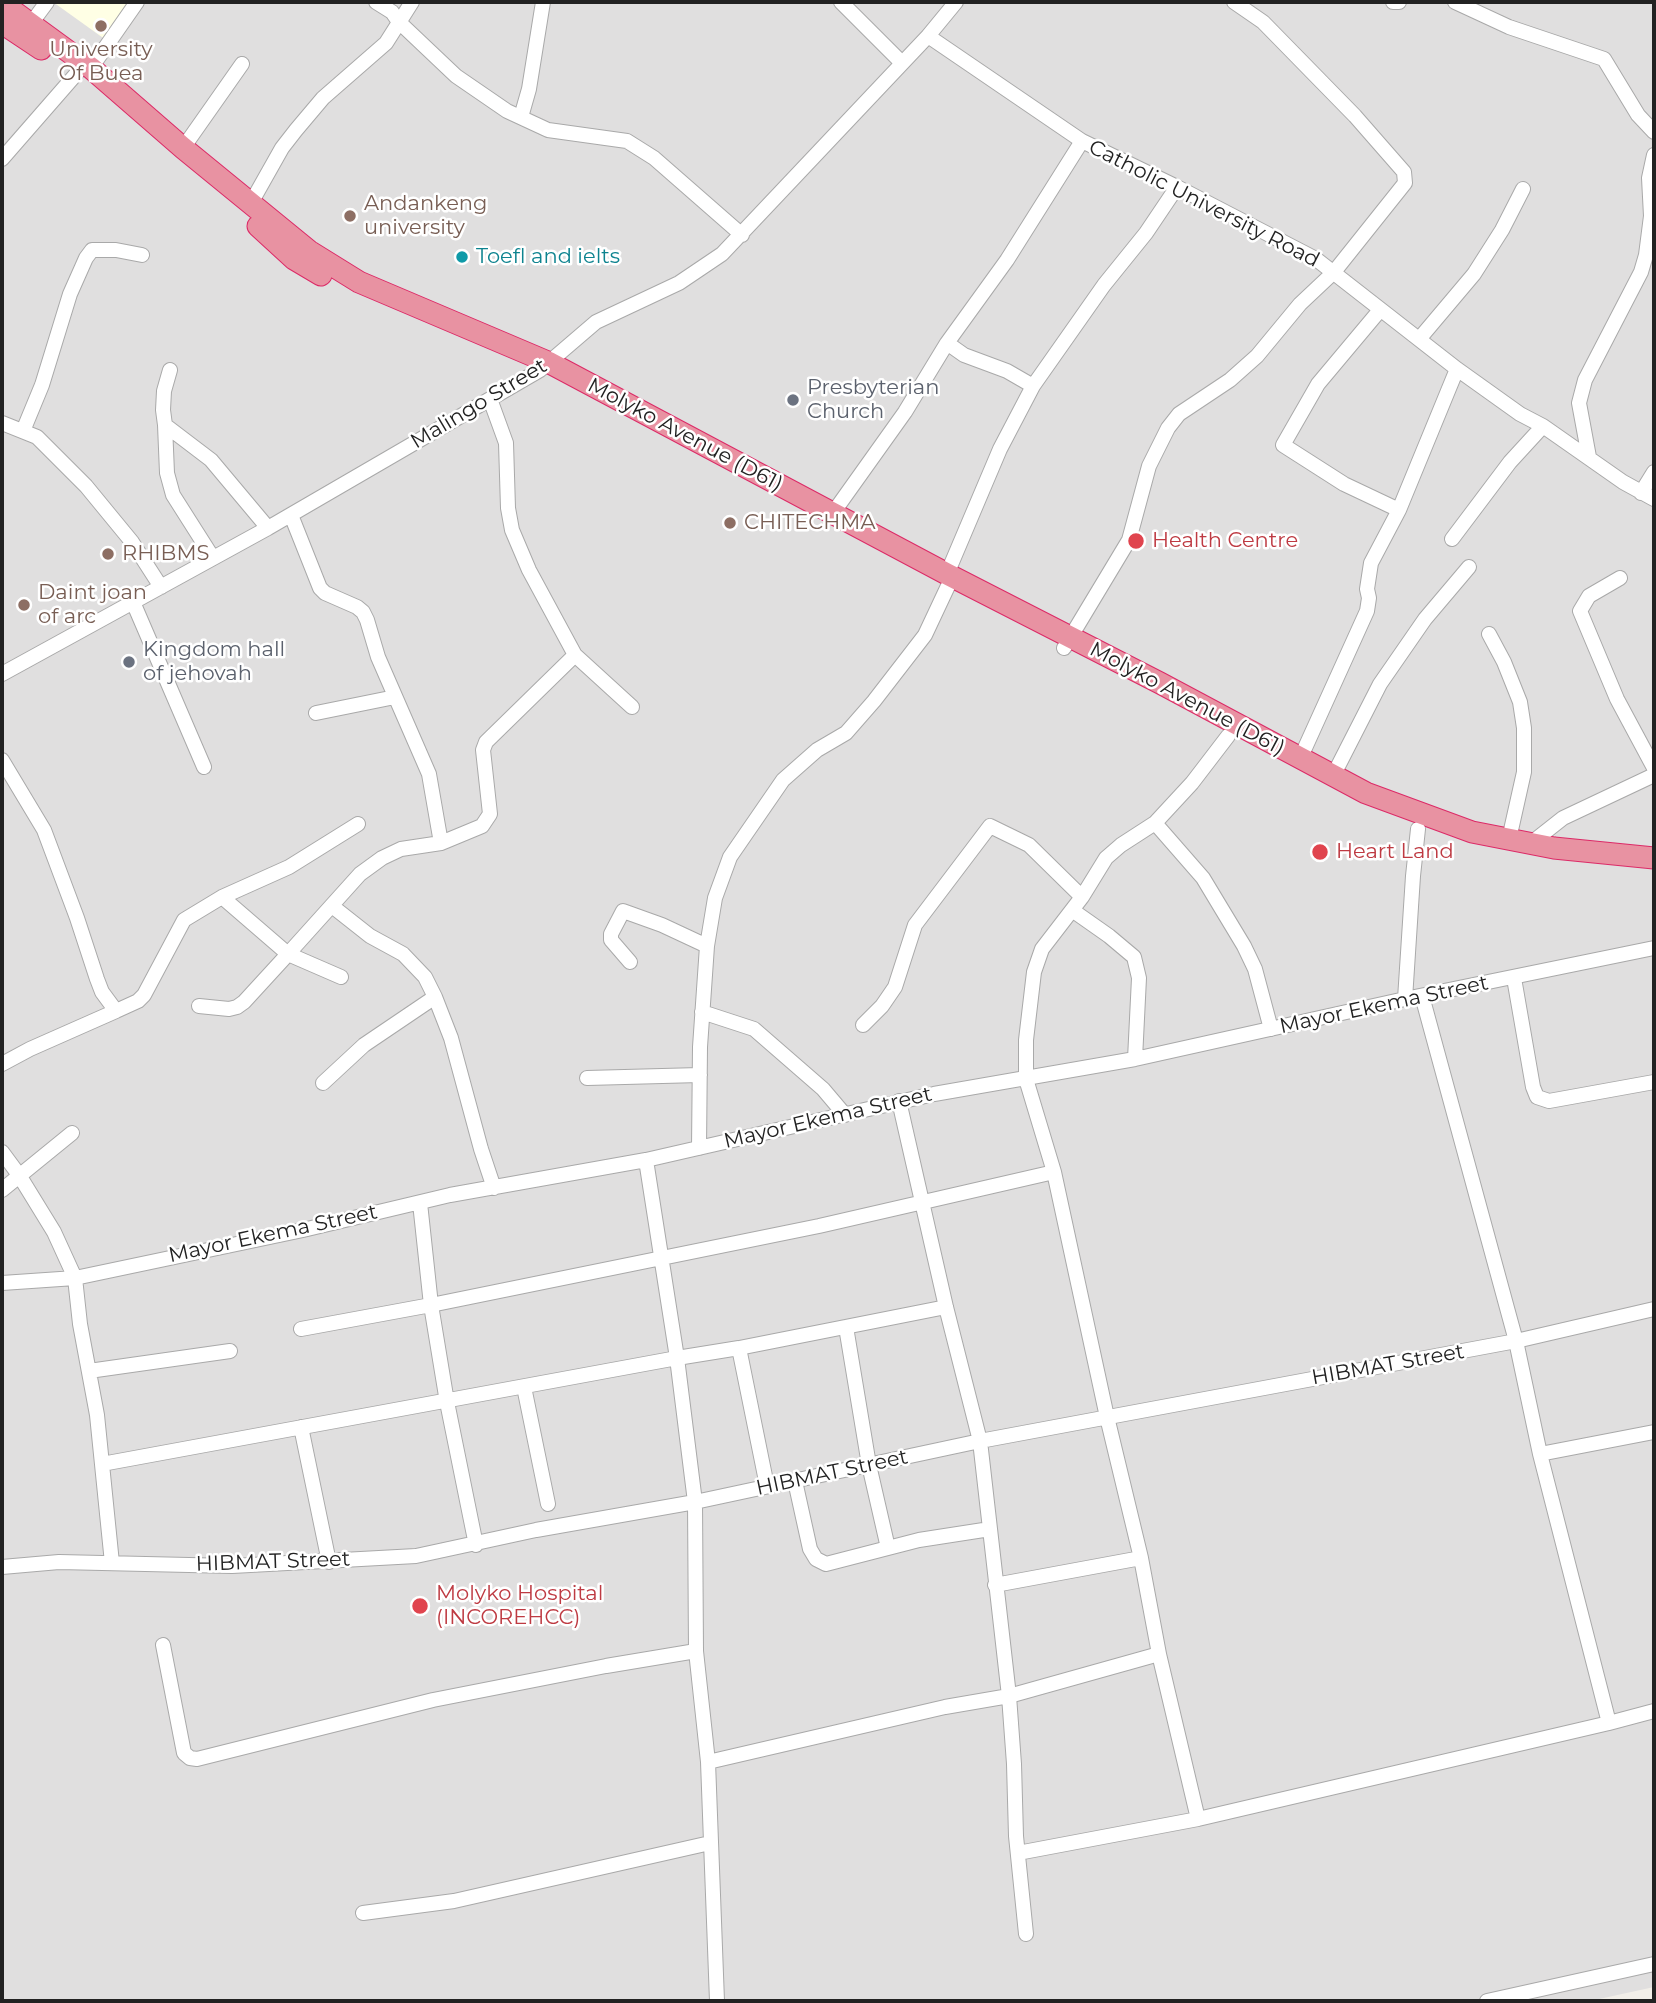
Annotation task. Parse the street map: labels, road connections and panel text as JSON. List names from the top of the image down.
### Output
{
  "streets": {
    "highway": ["Molyko Avenue (D61)"],
    "street": [
      "Catholic University Road",
      "Malingo Street",
      "Mayor Ekema Street",
      "HIBMAT Street"
    ]
  },
  "crossings": [
    ["Catholic University Road", "Malingo Street"],
    ["Malingo Street", "Molyko Avenue (D61)"]
  ],
  "places": [
    "University Of Buea",
    "Andankeng university",
    "Toefl and ielts",
    "Presbyterian Church",
    "CHITECHMA",
    "Health Centre",
    "RHIBMS",
    "Daint joan of arc",
    "Kingdom hall of jehovah",
    "Heart Land",
    "Molyko Hospital (INCOREHCC)"
  ]
}
